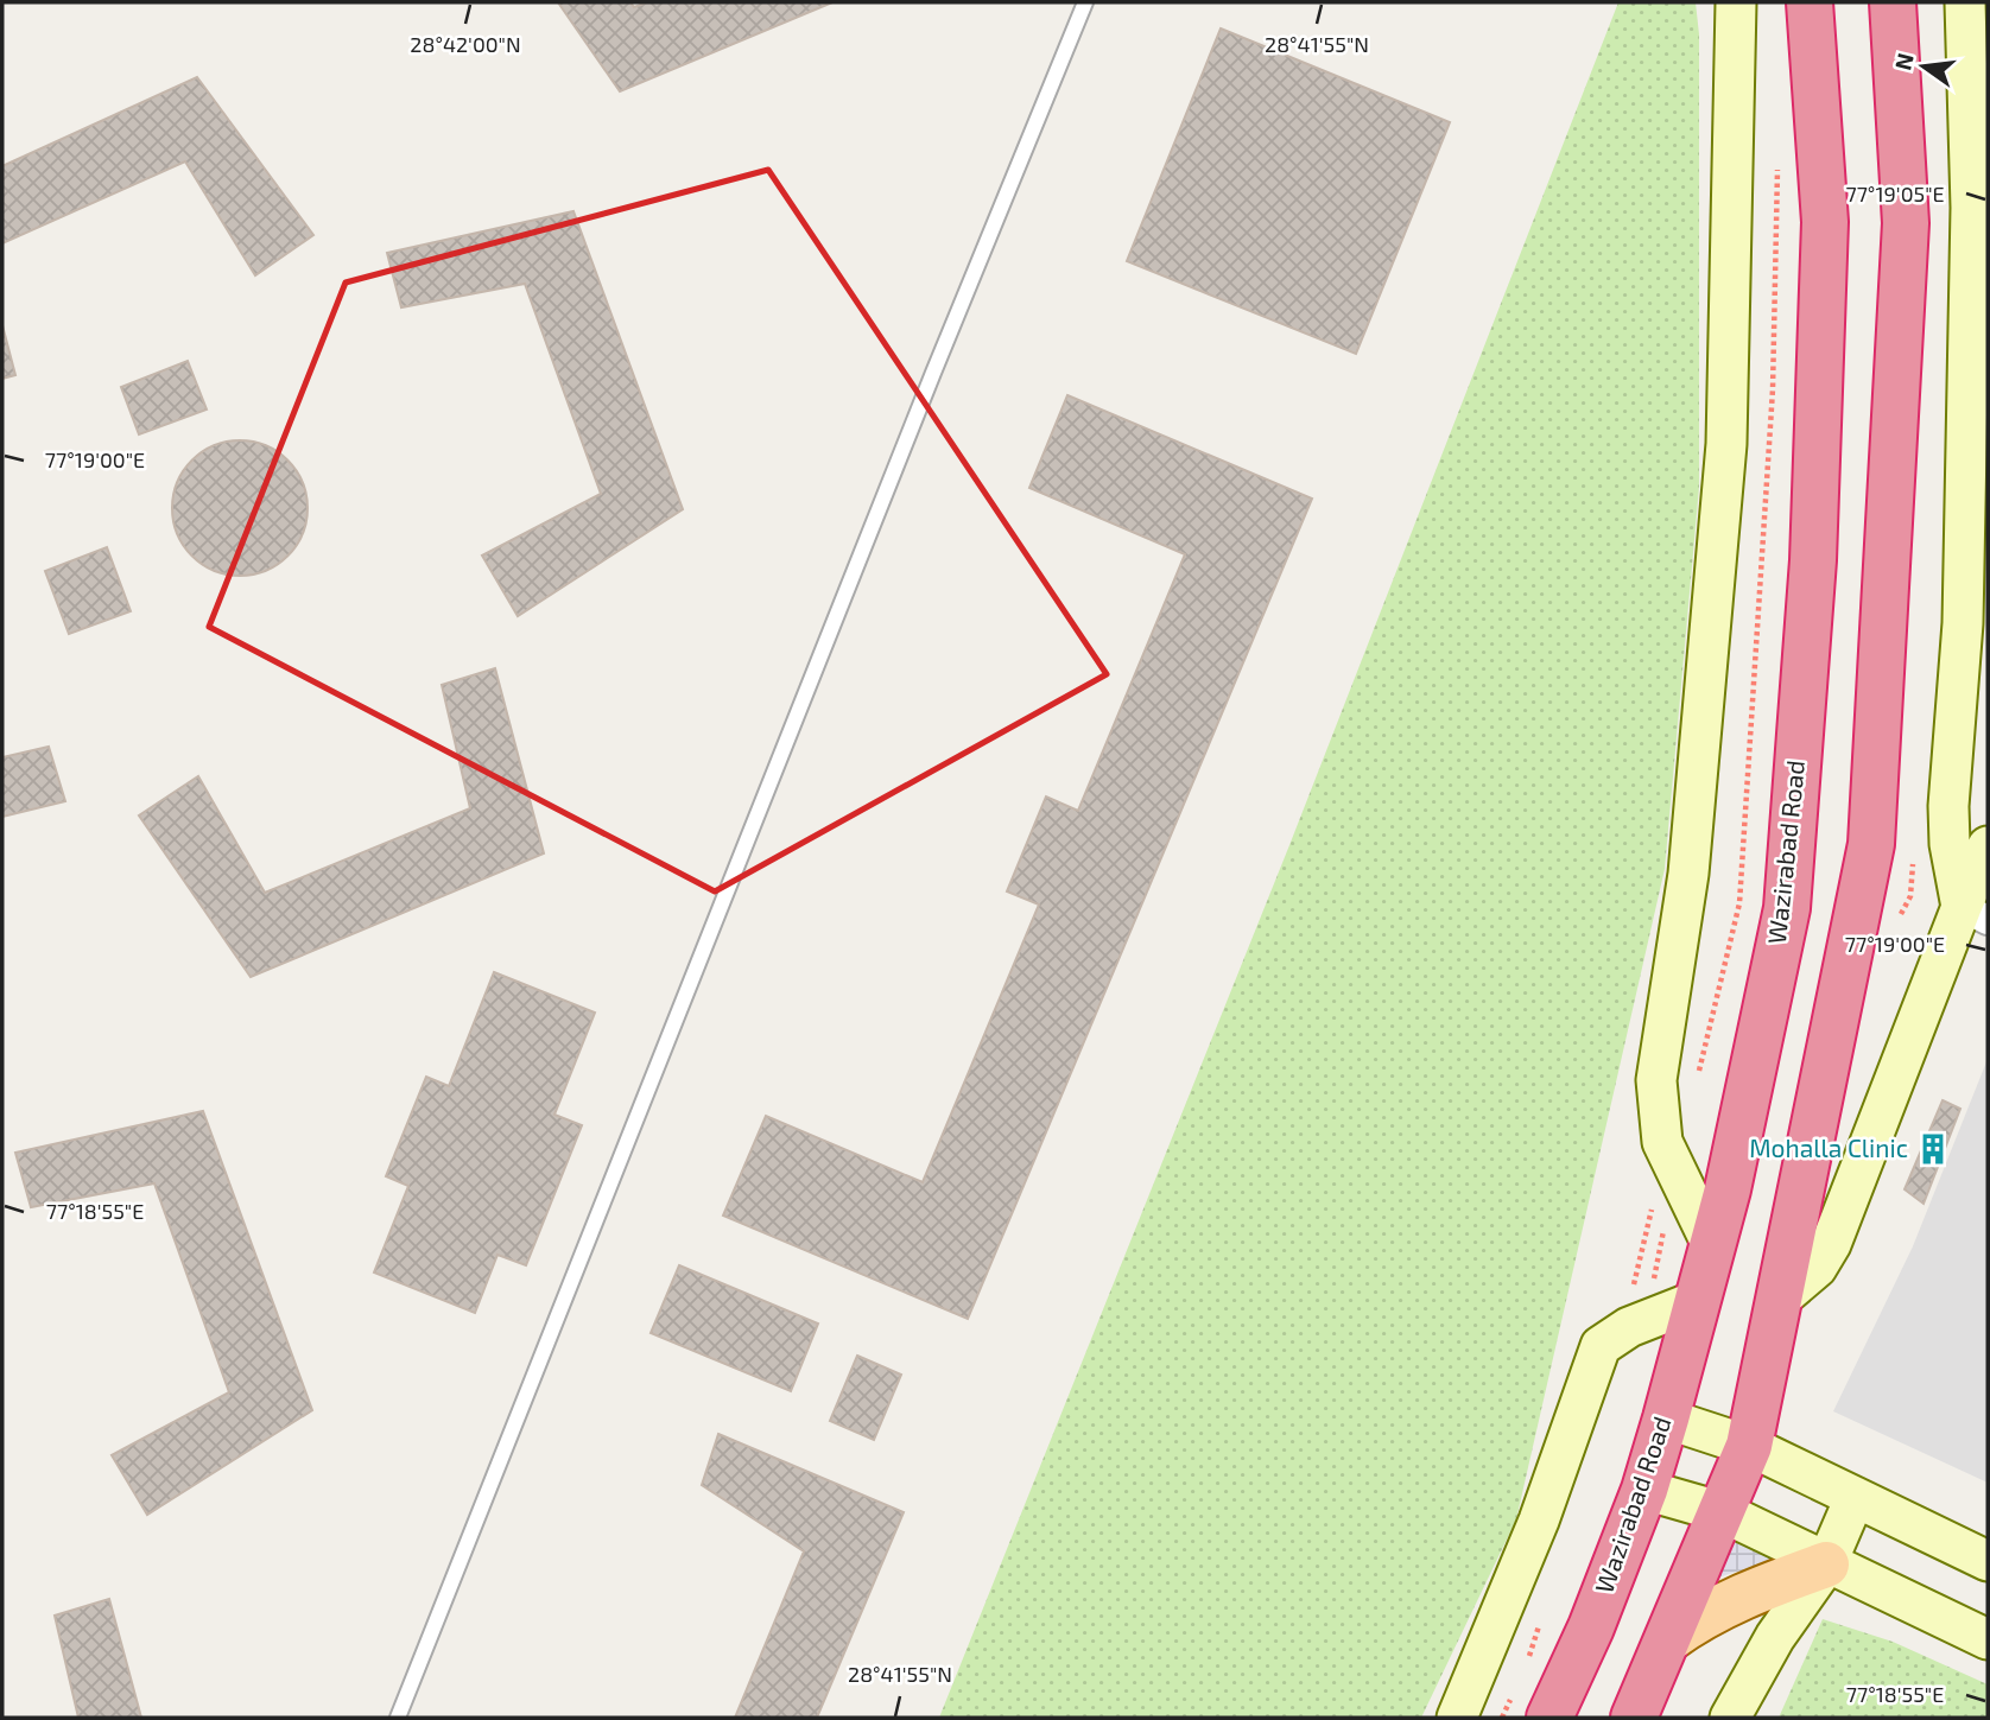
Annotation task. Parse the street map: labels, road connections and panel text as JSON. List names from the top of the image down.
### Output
{
  "streets": {
    "highway": ["Wazirabad Road"]
  },
  "places": {
    "building": ["Mohalla Clinic"]
  },
  "north": "left",
  "coordinates": [
    "28°42'00\"N",
    "28°41'55\"N",
    "77°19'05\"E",
    "77°19'00\"E",
    "77°18'55\"E"
  ]
}
